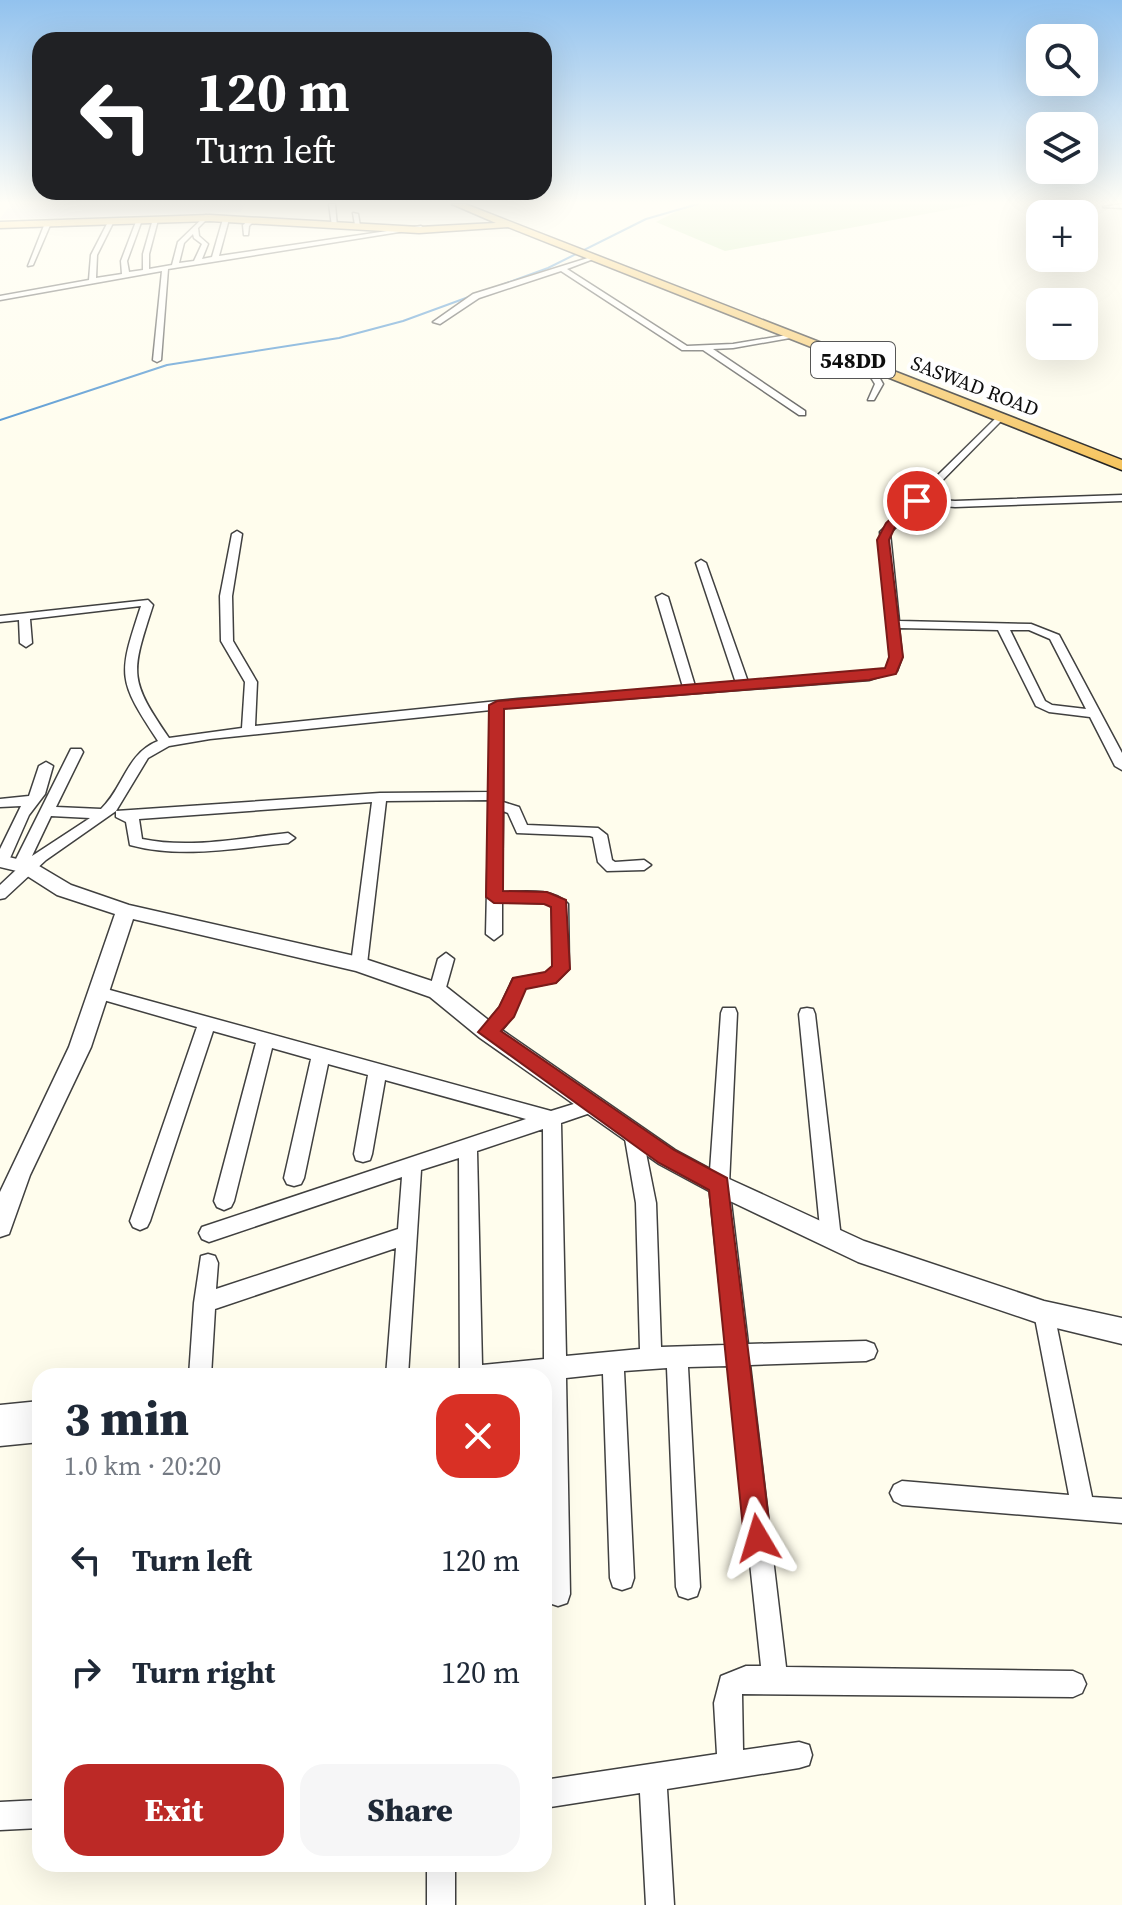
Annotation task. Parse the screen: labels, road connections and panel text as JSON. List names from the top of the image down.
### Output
{
  "streets": {
    "highway": ["548DD", "SASWAD ROAD"]
  },
  "page": {
    "map_buttons": ["+", "−"],
    "turn": ["120 m", "Turn left"],
    "heading": ["3 min", "1.0 km · 20:20"],
    "list": [
      {
        "name": "Turn left",
        "value": "120 m"
      },
      {
        "name": "Turn right",
        "value": "120 m"
      }
    ],
    "buttons": ["Exit", "Share"]
  }
}
